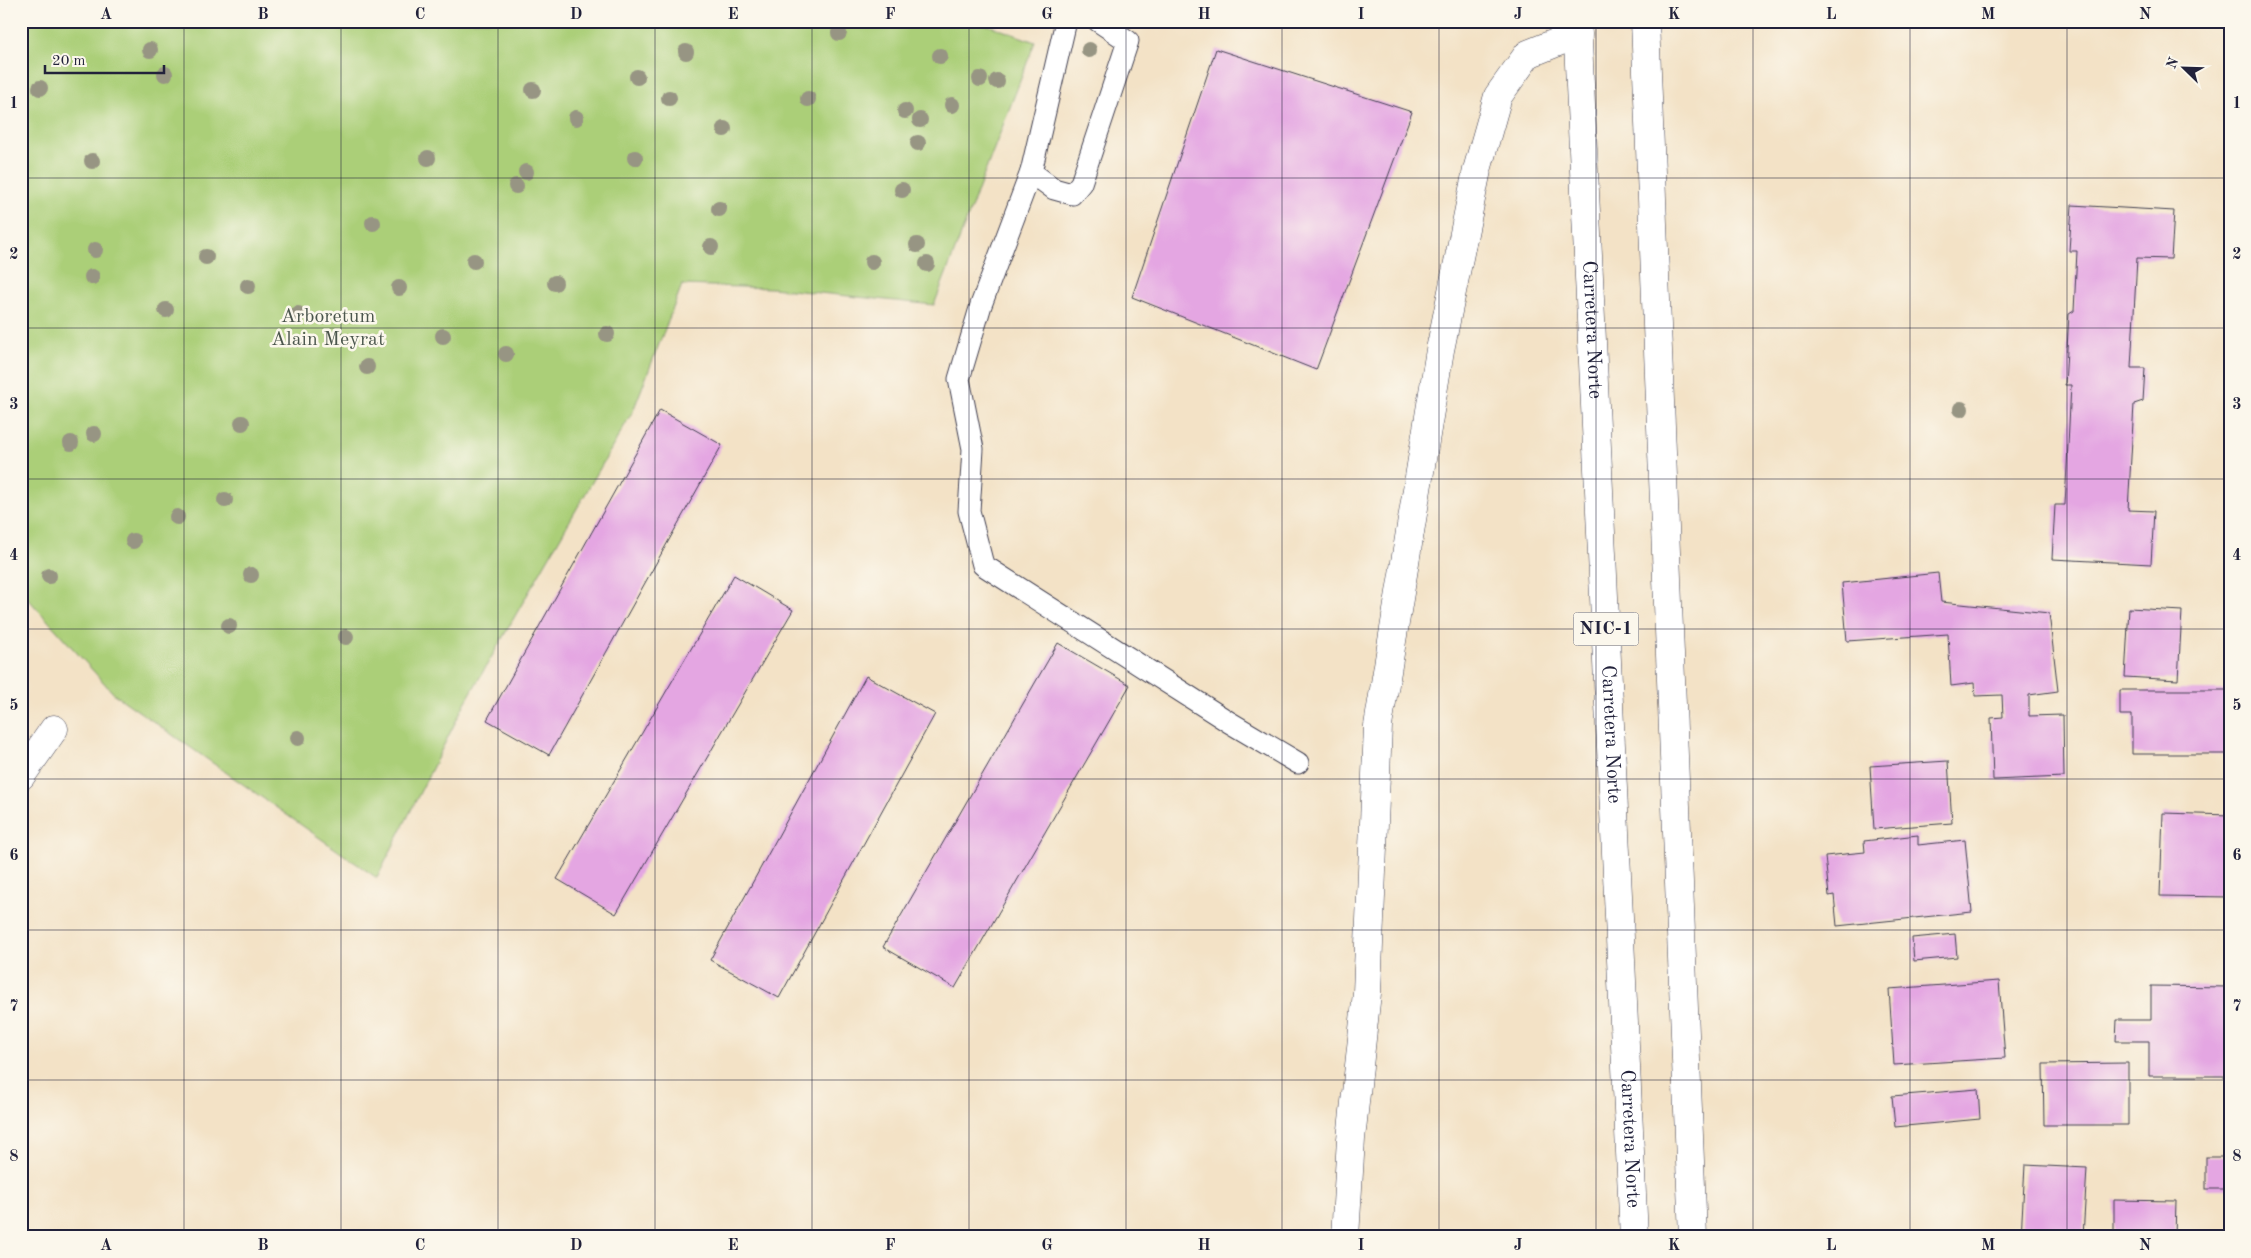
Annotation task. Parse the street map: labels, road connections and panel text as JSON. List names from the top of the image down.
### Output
{
  "streets": {
    "main road": ["Carretera Norte", "NIC-1"]
  },
  "parks": ["Arboretum Alain Meyrat"],
  "scale_bar": "20 m",
  "north": "top left",
  "grid": {
    "columns": [
      "A",
      "B",
      "C",
      "D",
      "E",
      "F",
      "G",
      "H",
      "I",
      "J",
      "K",
      "L",
      "M",
      "N"
    ],
    "rows": [
      "1",
      "2",
      "3",
      "4",
      "5",
      "6",
      "7",
      "8"
    ]
  }
}
